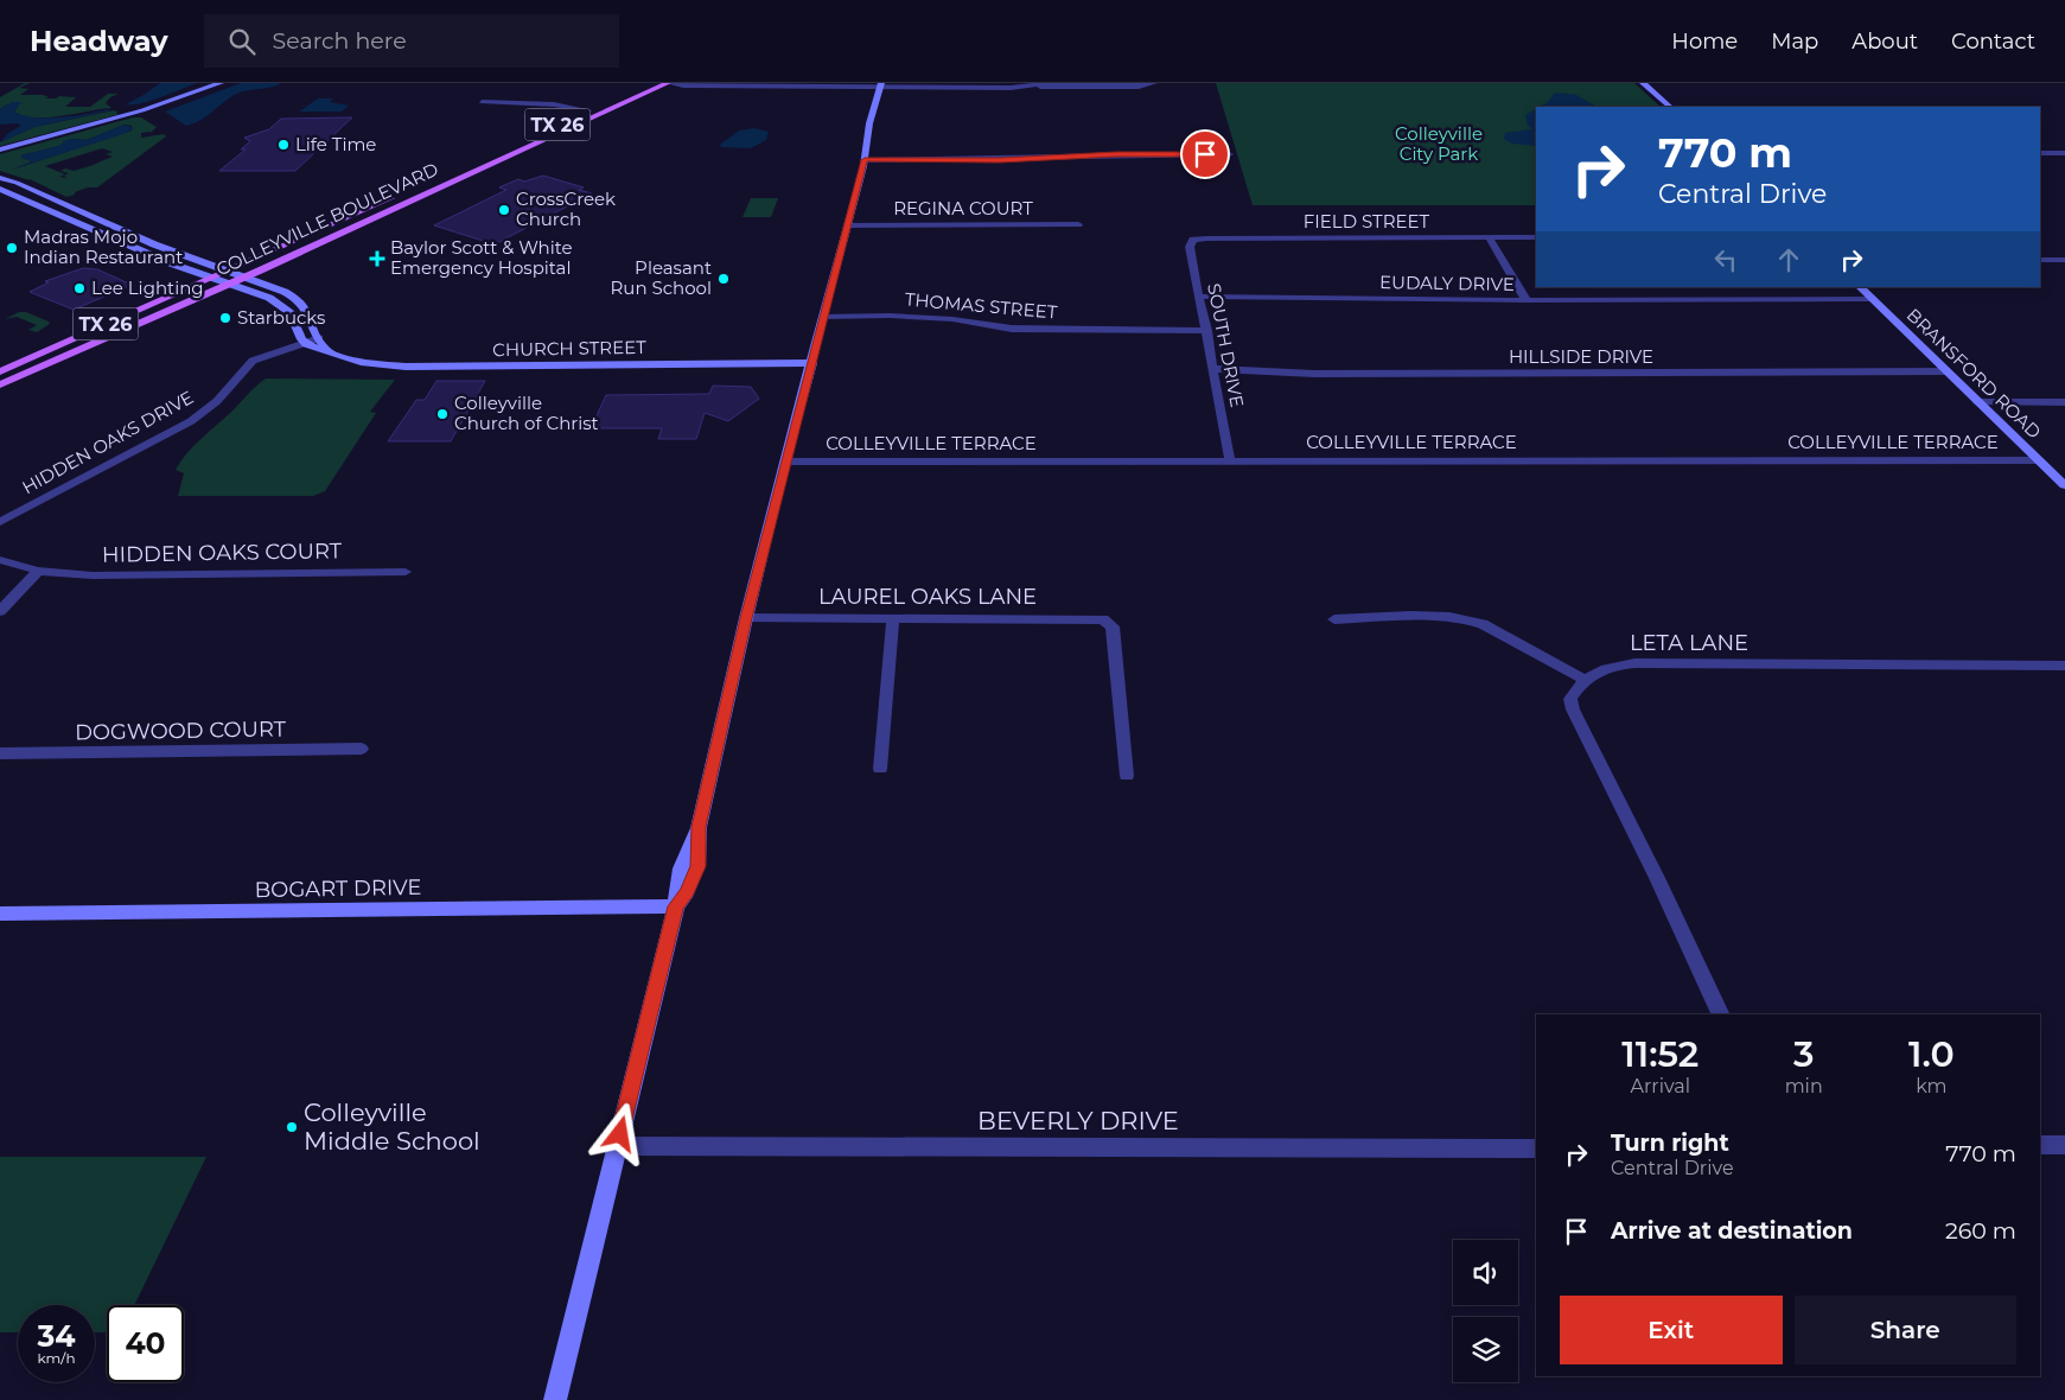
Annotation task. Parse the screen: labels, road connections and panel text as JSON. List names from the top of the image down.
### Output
{
  "streets": {
    "main road": ["TX 26", "COLLEYVILLE BOULEVARD"],
    "street": [
      "REGINA COURT",
      "FIELD STREET",
      "EUDALY DRIVE",
      "THOMAS STREET",
      "SOUTH DRIVE",
      "CHURCH STREET",
      "HILLSIDE DRIVE",
      "BRANSFORD ROAD",
      "HIDDEN OAKS DRIVE",
      "COLLEYVILLE TERRACE",
      "HIDDEN OAKS COURT",
      "LAUREL OAKS LANE",
      "LETA LANE",
      "DOGWOOD COURT",
      "BOGART DRIVE",
      "BEVERLY DRIVE"
    ]
  },
  "crossings": [
    ["FIELD STREET", "SOUTH DRIVE"],
    ["EUDALY DRIVE", "SOUTH DRIVE"],
    ["EUDALY DRIVE", "BRANSFORD ROAD"],
    ["THOMAS STREET", "SOUTH DRIVE"],
    ["SOUTH DRIVE", "HILLSIDE DRIVE"],
    ["SOUTH DRIVE", "COLLEYVILLE TERRACE"],
    ["CHURCH STREET", "HIDDEN OAKS DRIVE"],
    ["HILLSIDE DRIVE", "BRANSFORD ROAD"],
    ["BRANSFORD ROAD", "COLLEYVILLE TERRACE"]
  ],
  "parks": ["Colleyville City Park"],
  "places": {
    "other": [
      "Life Time",
      "CrossCreek Church",
      "Madras Mojo Indian Restaurant",
      "Pleasant Run School",
      "Lee Lighting",
      "Starbucks",
      "Colleyville Church of Christ",
      "Colleyville Middle School"
    ],
    "health": ["Baylor Scott & White Emergency Hospital"]
  },
  "page": {
    "header": "Headway",
    "search": "Search here",
    "nav": [
      "Home",
      "Map",
      "About",
      "Contact"
    ],
    "turn": ["770 m", "Central Drive"],
    "eta": [
      "11:52",
      "Arrival",
      "3",
      "min",
      "1.0",
      "km"
    ],
    "list": [
      {
        "name": "Turn right",
        "note": "Central Drive",
        "value": "770 m"
      },
      {
        "name": "Arrive at destination",
        "value": "260 m"
      }
    ],
    "buttons": ["Exit", "Share"],
    "speed": "34 km/h",
    "limit": "40"
  }
}
